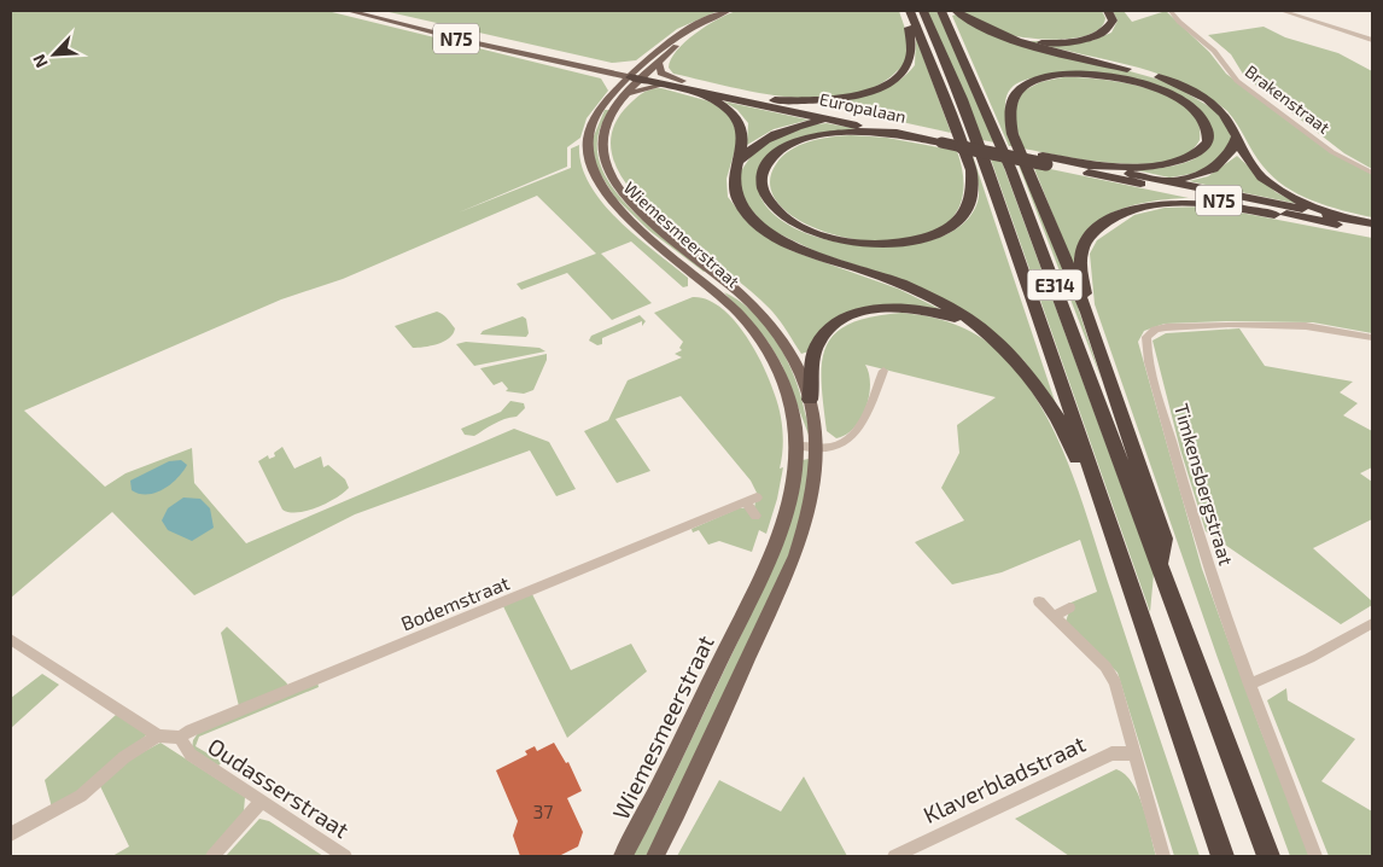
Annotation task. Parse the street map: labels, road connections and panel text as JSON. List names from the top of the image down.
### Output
{
  "streets": {
    "highway": ["N75", "Europalaan", "E314"],
    "main road": ["Wiemesmeerstraat"],
    "street": [
      "Brakenstraat",
      "Timkensbergstraat",
      "Bodemstraat",
      "Klaverbladstraat",
      "Oudasserstraat"
    ]
  },
  "crossings": [
    ["Europalaan", "Wiemesmeerstraat"],
    ["Bodemstraat", "Oudasserstraat"]
  ],
  "house_numbers": ["37"],
  "north": "bottom left"
}
